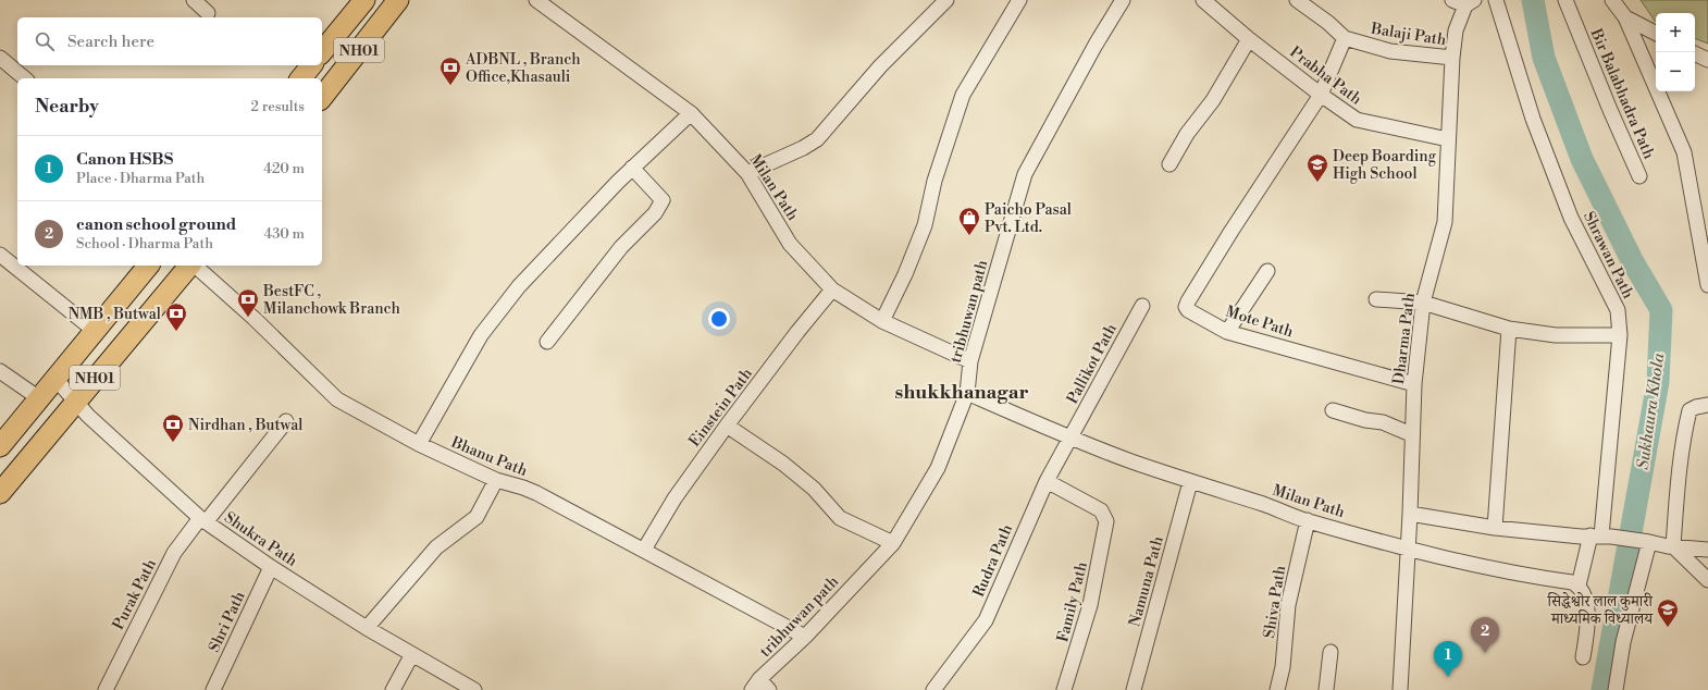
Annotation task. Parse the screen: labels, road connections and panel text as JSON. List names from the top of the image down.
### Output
{
  "streets": {
    "highway": ["NH01"],
    "street": [
      "Balaji Path",
      "Prabha Path",
      "Bir Balabhadra Path",
      "Milan Path",
      "Shrawan Path",
      "tribhuwan path",
      "Mote Path",
      "Dharma Path",
      "Pallikot Path",
      "Einstein Path",
      "Bhanu Path",
      "Shukra Path",
      "Rudra Path",
      "Namuna Path",
      "Purak Path",
      "Family Path",
      "Shiva Path",
      "Shri Path"
    ]
  },
  "crossings": [
    ["Balaji Path", "Dharma Path"],
    ["NH01", "Shukra Path"],
    ["Prabha Path", "Mote Path"],
    ["Prabha Path", "Dharma Path"],
    ["Milan Path", "Shrawan Path"],
    ["Milan Path", "tribhuwan path"],
    ["Milan Path", "Dharma Path"],
    ["Milan Path", "Pallikot Path"],
    ["Milan Path", "Einstein Path"],
    ["Milan Path", "Rudra Path"],
    ["Milan Path", "Namuna Path"],
    ["Milan Path", "Shiva Path"],
    ["tribhuwan path", "Bhanu Path"],
    ["Mote Path", "Dharma Path"],
    ["Pallikot Path", "Rudra Path"],
    ["Einstein Path", "Bhanu Path"],
    ["Shukra Path", "Purak Path"],
    ["Shukra Path", "Shri Path"],
    ["Rudra Path", "Family Path"]
  ],
  "districts": ["shukkhanagar"],
  "water": ["Sukhaura Khola"],
  "places": {
    "bank": [
      "ADBNL , Branch Office,Khasauli",
      "BestFC , Milanchowk Branch",
      "NMB , Butwal",
      "Nirdhan , Butwal"
    ],
    "school or university": ["Deep Boarding High School", "सिद्धेश्वोर लाल कुमारी माध्यमिक विध्यालय"],
    "shop": ["Paicho Pasal Pvt. Ltd."]
  },
  "page": {
    "map_buttons": ["+", "−"],
    "search": "Search here",
    "heading": ["Nearby", "2 results"],
    "list": [
      {
        "mark": "1",
        "name": "Canon HSBS",
        "note": "Place · Dharma Path",
        "value": "420 m"
      },
      {
        "mark": "2",
        "name": "canon school ground",
        "note": "School · Dharma Path",
        "value": "430 m"
      }
    ],
    "pins": ["2", "1"]
  }
}
